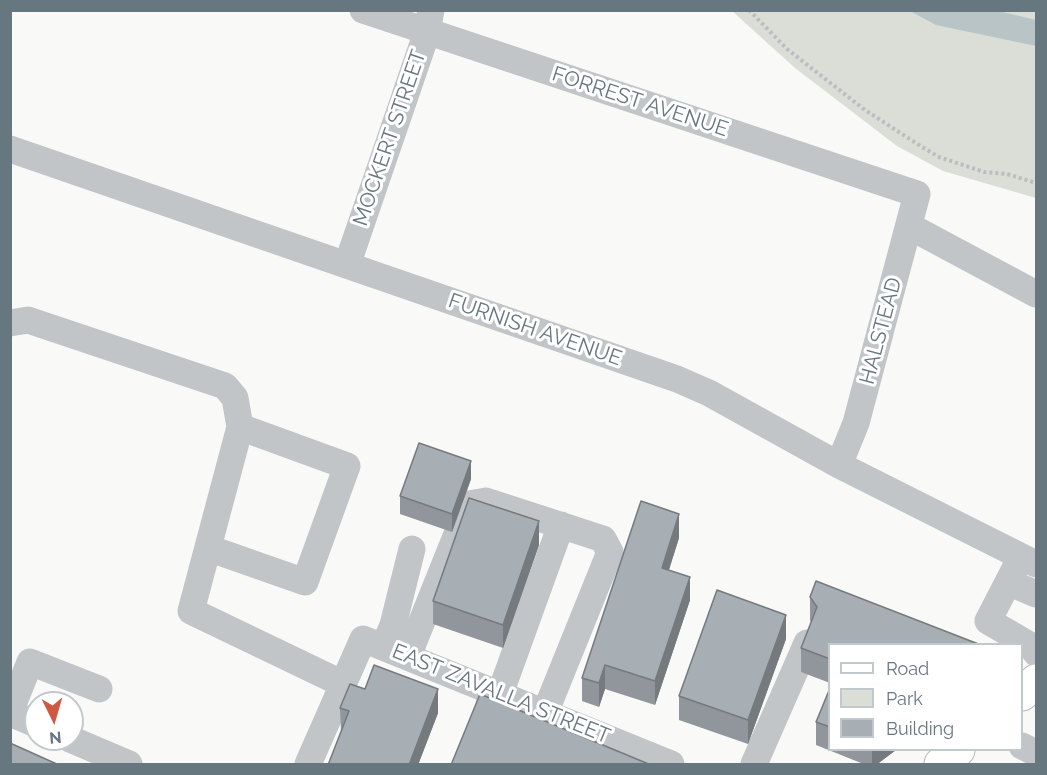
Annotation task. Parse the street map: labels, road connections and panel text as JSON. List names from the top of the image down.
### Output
{
  "streets": {
    "street": [
      "FORREST AVENUE",
      "MOCKERT STREET",
      "FURNISH AVENUE",
      "HALSTEAD",
      "EAST ZAVALLA STREET"
    ]
  },
  "crossings": [
    ["FORREST AVENUE", "MOCKERT STREET"],
    ["FORREST AVENUE", "HALSTEAD"],
    ["MOCKERT STREET", "FURNISH AVENUE"],
    ["FURNISH AVENUE", "HALSTEAD"]
  ],
  "legend": ["Road", "Park", "Building"],
  "north": "bottom"
}
